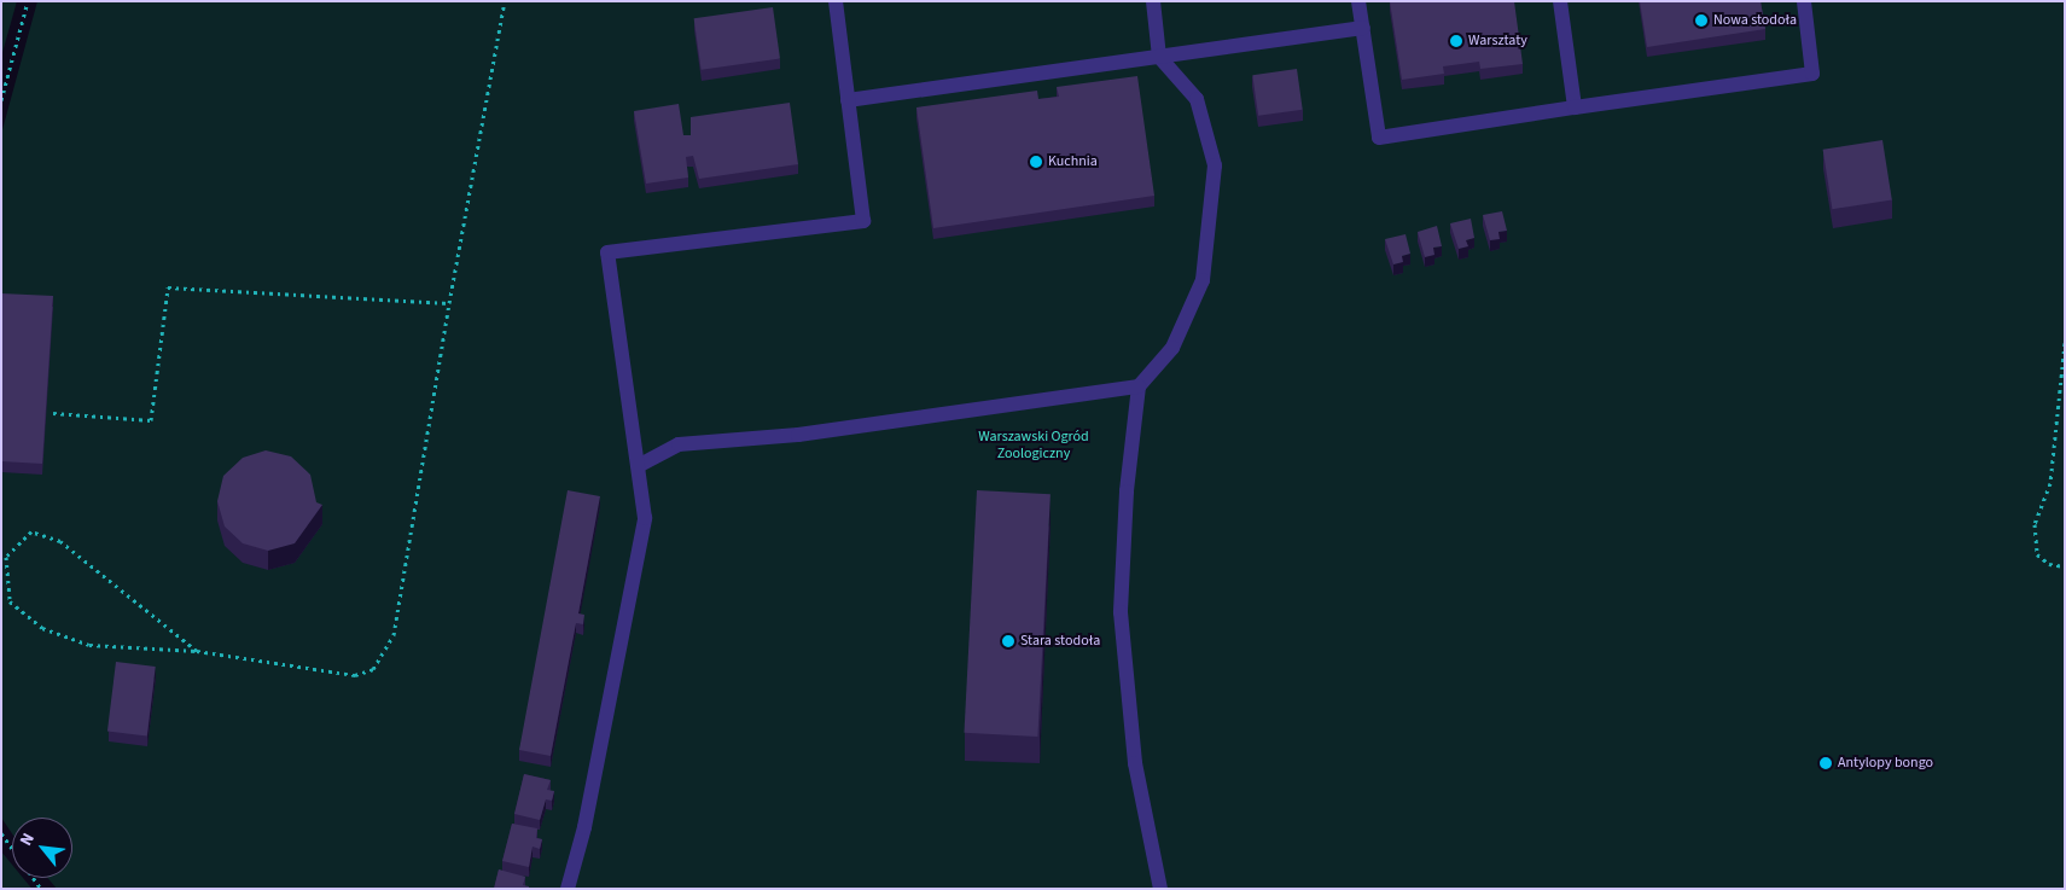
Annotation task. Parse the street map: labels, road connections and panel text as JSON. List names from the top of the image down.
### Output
{
  "parks": ["Warszawski Ogród Zoologiczny"],
  "places": [
    "Nowa stodoła",
    "Warsztaty",
    "Kuchnia",
    "Stara stodoła",
    "Antylopy bongo"
  ],
  "north": "top left"
}
